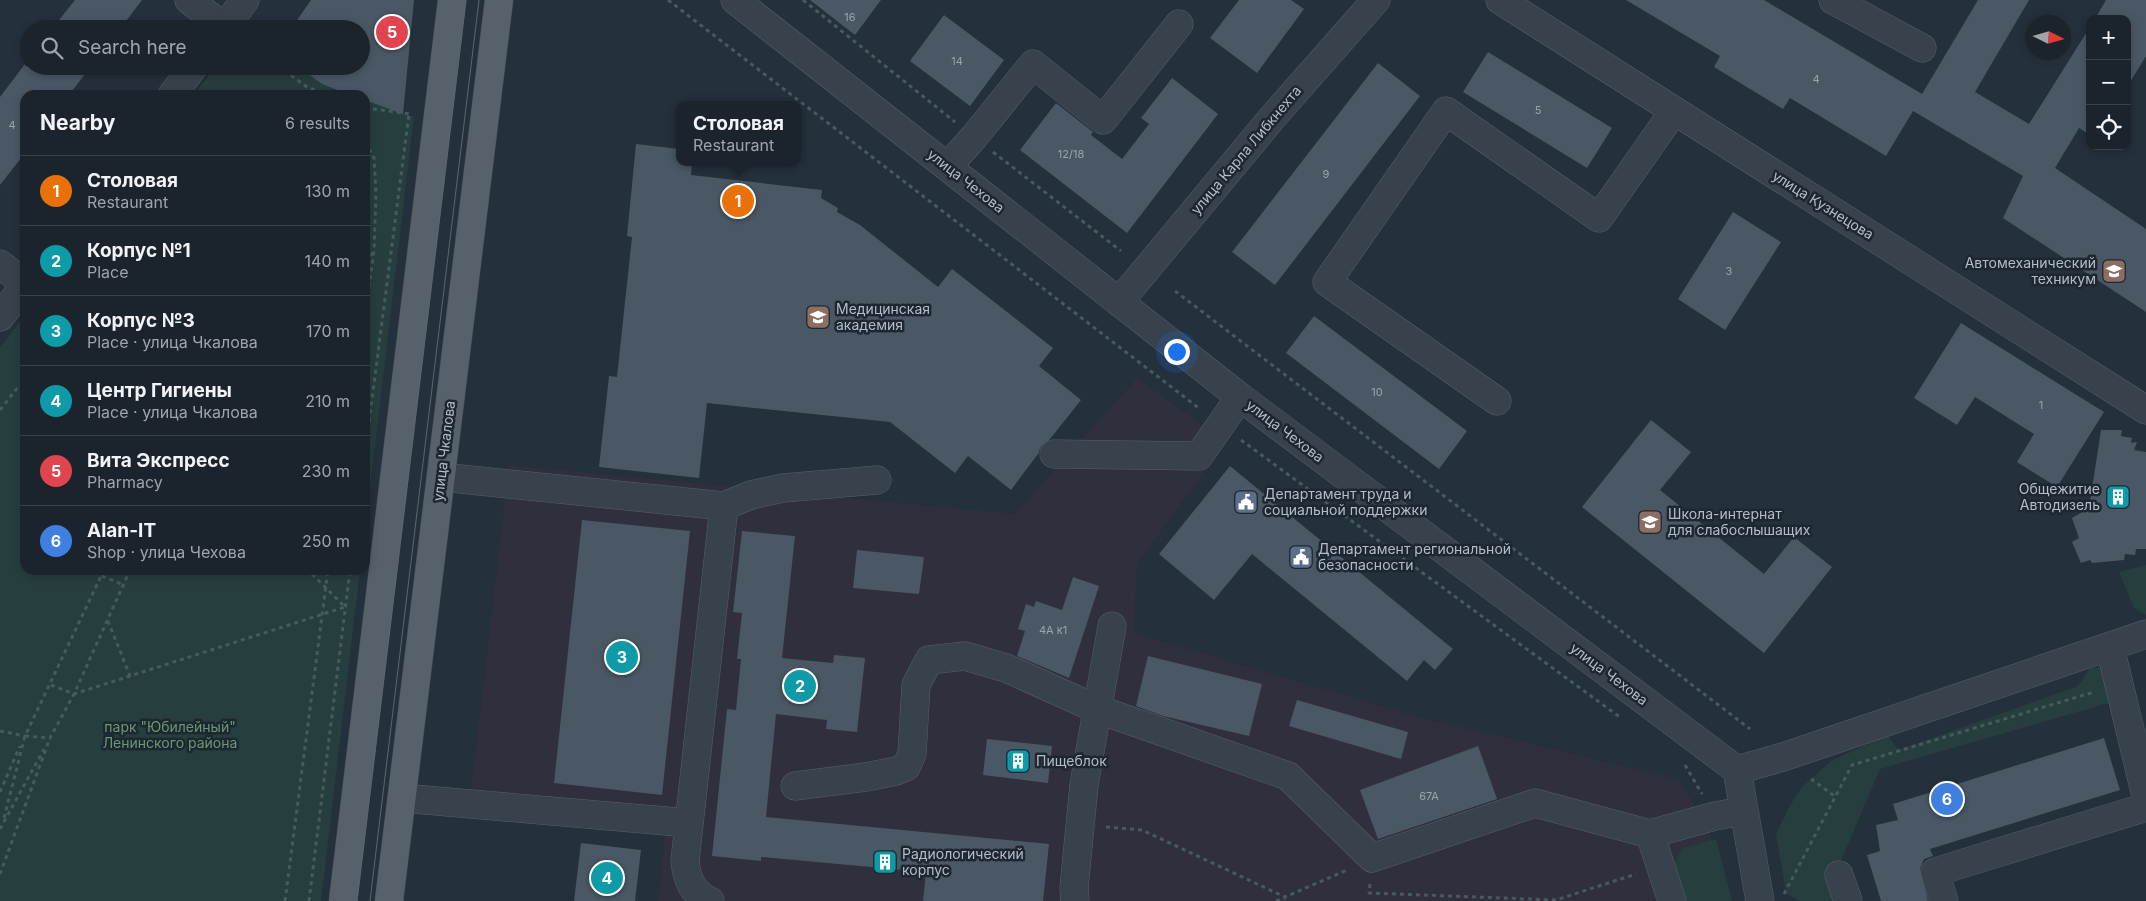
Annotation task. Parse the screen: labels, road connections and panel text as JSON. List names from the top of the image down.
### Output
{
  "streets": {
    "main road": ["улица Чкалова"],
    "street": ["улица Карла Либкнехта", "улица Чехова", "улица Кузнецова"]
  },
  "crossings": [
    ["улица Карла Либкнехта", "улица Чехова"]
  ],
  "parks": ["парк \"Юбилейный\" Ленинского района"],
  "places": {
    "school or university": ["Автомеханический техникум", "Медицинская академия", "Школа-интернат для слабослышащих"],
    "building": ["Общежитие Автодизель", "Пищеблок", "Радиологический корпус"],
    "public building": ["Департамент труда и социальной поддержки", "Департамент региональной безопасности"]
  },
  "house_numbers": [
    "16",
    "14",
    "4",
    "5",
    "4",
    "12/18",
    "9",
    "3",
    "10",
    "1",
    "4А к1",
    "67А"
  ],
  "north": "right",
  "page": {
    "pins": [
      "5",
      "1",
      "3",
      "2",
      "6",
      "4"
    ],
    "map_buttons": ["+", "−"],
    "search": "Search here",
    "heading": ["Nearby", "6 results"],
    "popup": ["Столовая", "Restaurant"],
    "list": [
      {
        "mark": "1",
        "name": "Столовая",
        "note": "Restaurant",
        "value": "130 m"
      },
      {
        "mark": "2",
        "name": "Корпус №1",
        "note": "Place",
        "value": "140 m"
      },
      {
        "mark": "3",
        "name": "Корпус №3",
        "note": "Place · улица Чкалова",
        "value": "170 m"
      },
      {
        "mark": "4",
        "name": "Центр Гигиены",
        "note": "Place · улица Чкалова",
        "value": "210 m"
      },
      {
        "mark": "5",
        "name": "Вита Экспресс",
        "note": "Pharmacy",
        "value": "230 m"
      },
      {
        "mark": "6",
        "name": "Alan-IT",
        "note": "Shop · улица Чехова",
        "value": "250 m"
      }
    ]
  }
}
